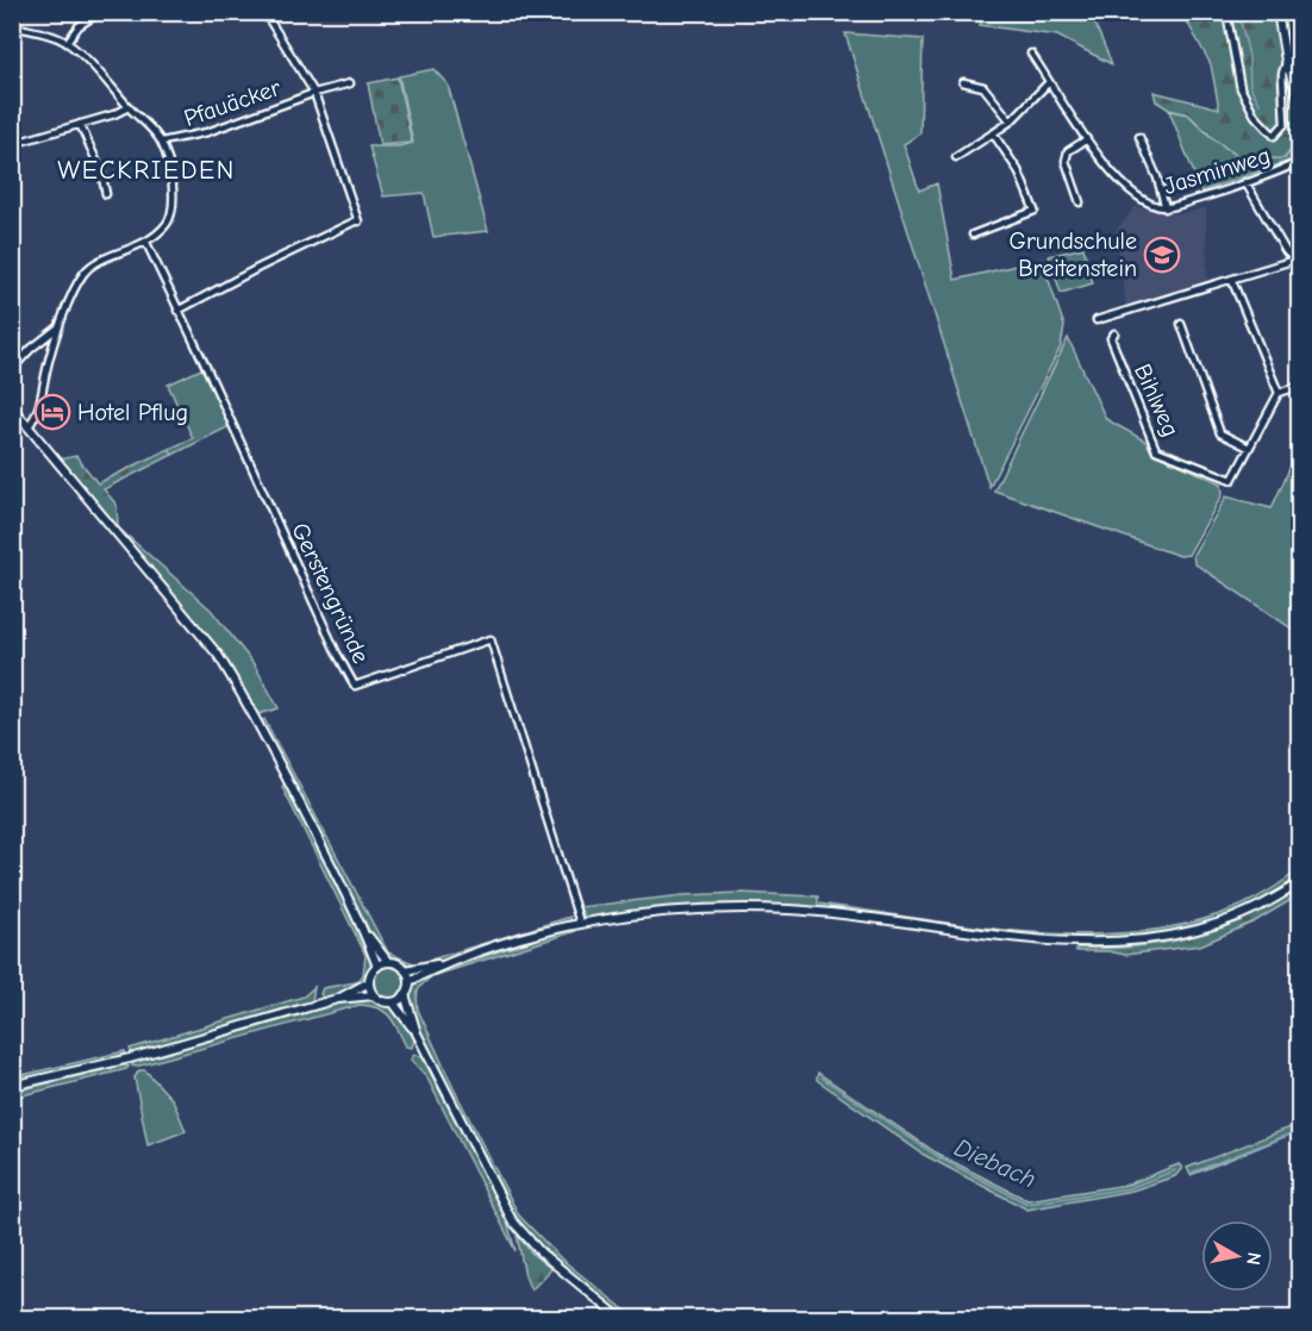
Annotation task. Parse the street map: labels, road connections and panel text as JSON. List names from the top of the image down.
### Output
{
  "streets": {
    "street": [
      "Pfauäcker",
      "Jasminweg",
      "Bihlweg",
      "Gerstengründe"
    ]
  },
  "districts": ["WECKRIEDEN"],
  "water": ["Diebach"],
  "places": {
    "school or university": ["Grundschule Breitenstein"],
    "hotel": ["Hotel Pflug"]
  },
  "north": "right"
}
